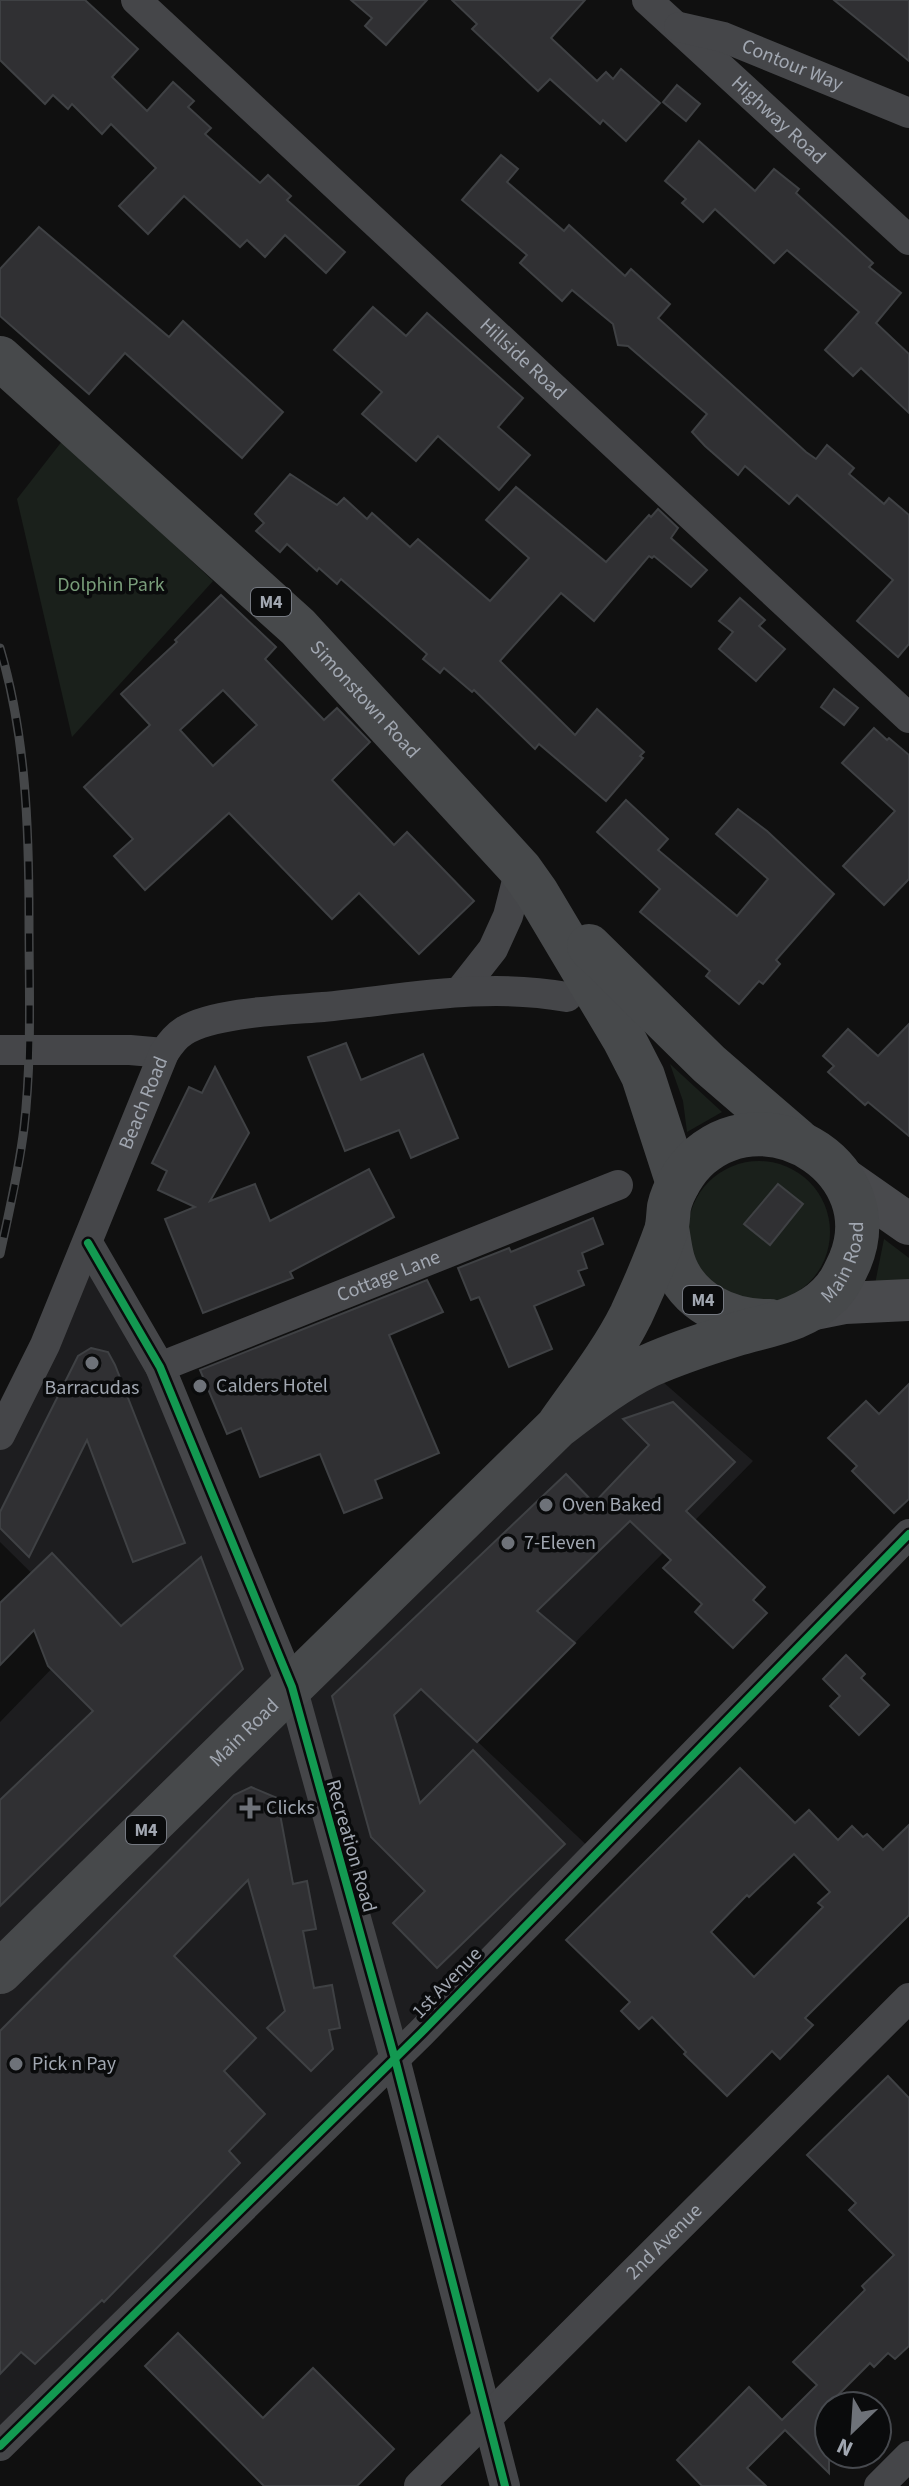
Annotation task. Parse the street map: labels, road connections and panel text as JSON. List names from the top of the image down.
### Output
{
  "streets": {
    "main road": ["M4", "Simonstown Road", "Main Road"],
    "street": [
      "Contour Way",
      "Highway Road",
      "Hillside Road",
      "Beach Road",
      "Cottage Lane",
      "Recreation Road",
      "1st Avenue",
      "2nd Avenue"
    ]
  },
  "crossings": [
    ["Contour Way", "Highway Road"],
    ["Simonstown Road", "Main Road"],
    ["Beach Road", "Recreation Road"],
    ["Main Road", "Recreation Road"],
    ["Cottage Lane", "Recreation Road"],
    ["Recreation Road", "1st Avenue"],
    ["Recreation Road", "2nd Avenue"]
  ],
  "parks": ["Dolphin Park"],
  "places": {
    "other": [
      "Barracudas",
      "Calders Hotel",
      "Oven Baked",
      "7-Eleven",
      "Pick n Pay"
    ],
    "health": ["Clicks"]
  },
  "north": "bottom left"
}
